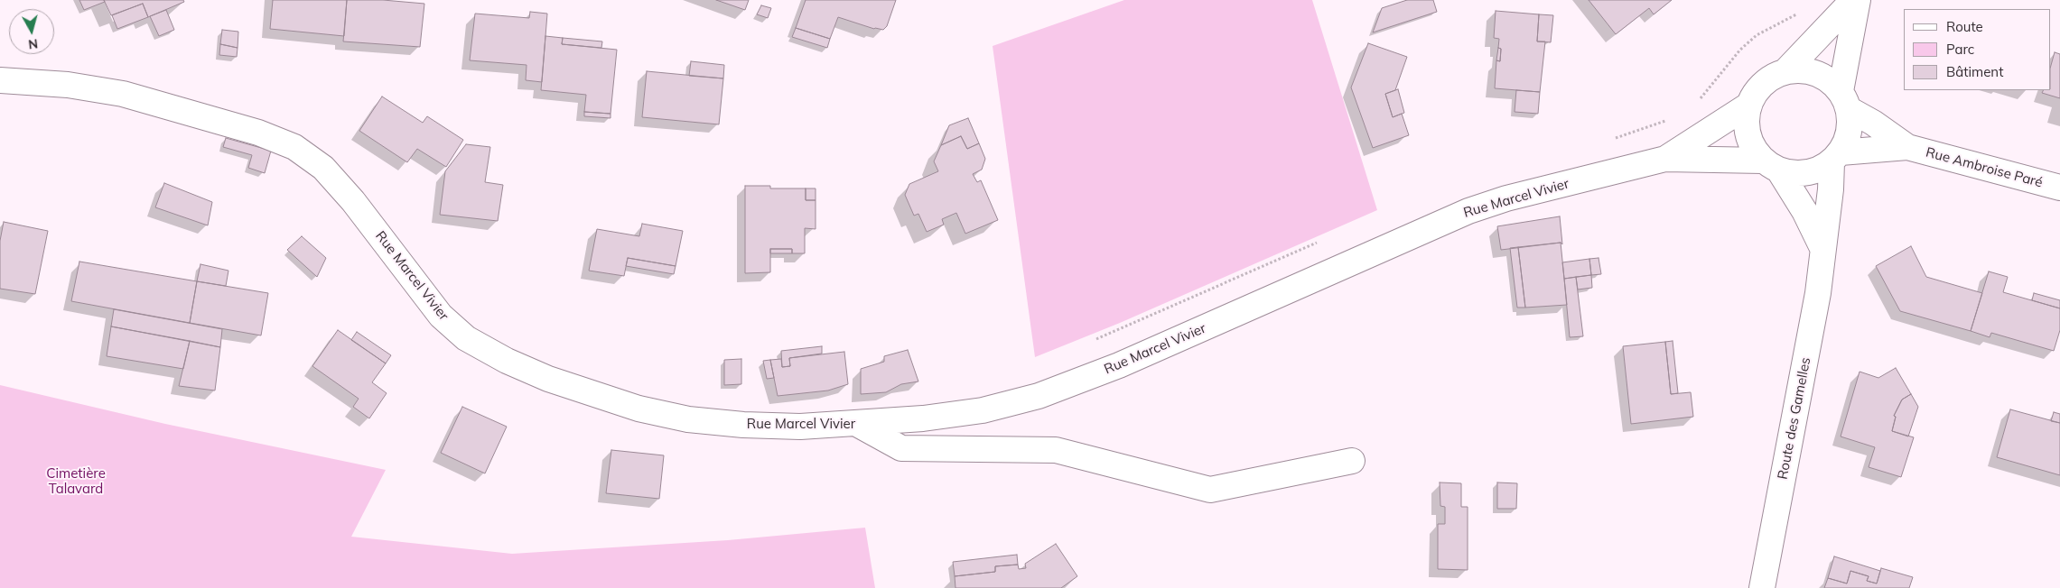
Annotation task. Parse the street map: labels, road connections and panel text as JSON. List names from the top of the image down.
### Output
{
  "streets": {
    "street": ["Rue Ambroise Paré", "Rue Marcel Vivier", "Route des Gamelles"]
  },
  "crossings": [
    ["Rue Ambroise Paré", "Rue Marcel Vivier"],
    ["Rue Ambroise Paré", "Route des Gamelles"],
    ["Rue Marcel Vivier", "Route des Gamelles"]
  ],
  "parks": ["Cimetière Talavard"],
  "legend": ["Route", "Parc", "Bâtiment"],
  "north": "bottom"
}
